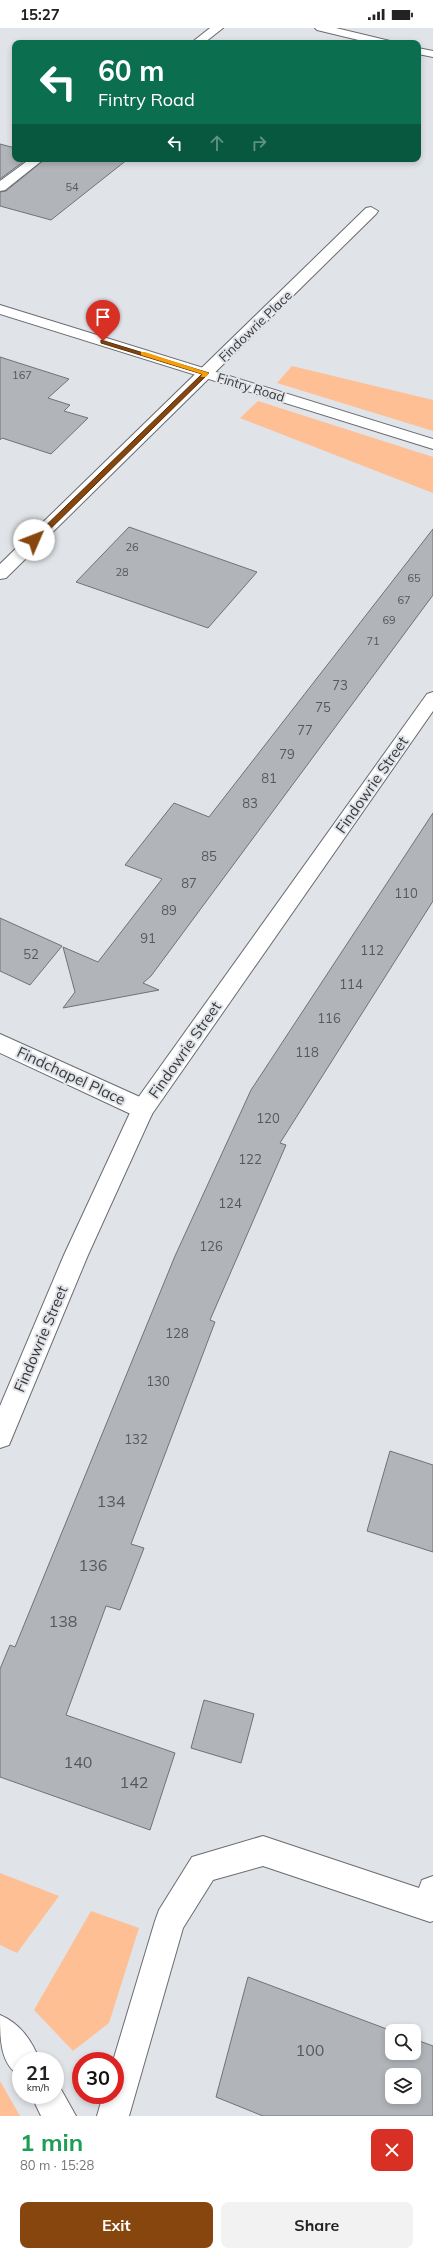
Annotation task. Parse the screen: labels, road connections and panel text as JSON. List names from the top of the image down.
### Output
{
  "streets": {
    "street": [
      "Findowrie Place",
      "Fintry Road",
      "Findowrie Street",
      "Findchapel Place"
    ]
  },
  "crossings": [
    ["Findowrie Place", "Fintry Road"],
    ["Findowrie Street", "Findchapel Place"]
  ],
  "house_numbers": [
    "54",
    "167",
    "26",
    "28",
    "65",
    "67",
    "69",
    "71",
    "73",
    "75",
    "77",
    "79",
    "81",
    "83",
    "85",
    "87",
    "110",
    "89",
    "91",
    "112",
    "52",
    "114",
    "116",
    "118",
    "120",
    "122",
    "124",
    "126",
    "128",
    "130",
    "132",
    "134",
    "136",
    "138",
    "140",
    "142",
    "100"
  ],
  "page": {
    "status": "15:27",
    "turn": ["60 m", "Fintry Road"],
    "speed": "21 km/h",
    "limit": "30",
    "heading": ["1 min", "80 m · 15:28"],
    "buttons": ["Exit", "Share"]
  }
}
